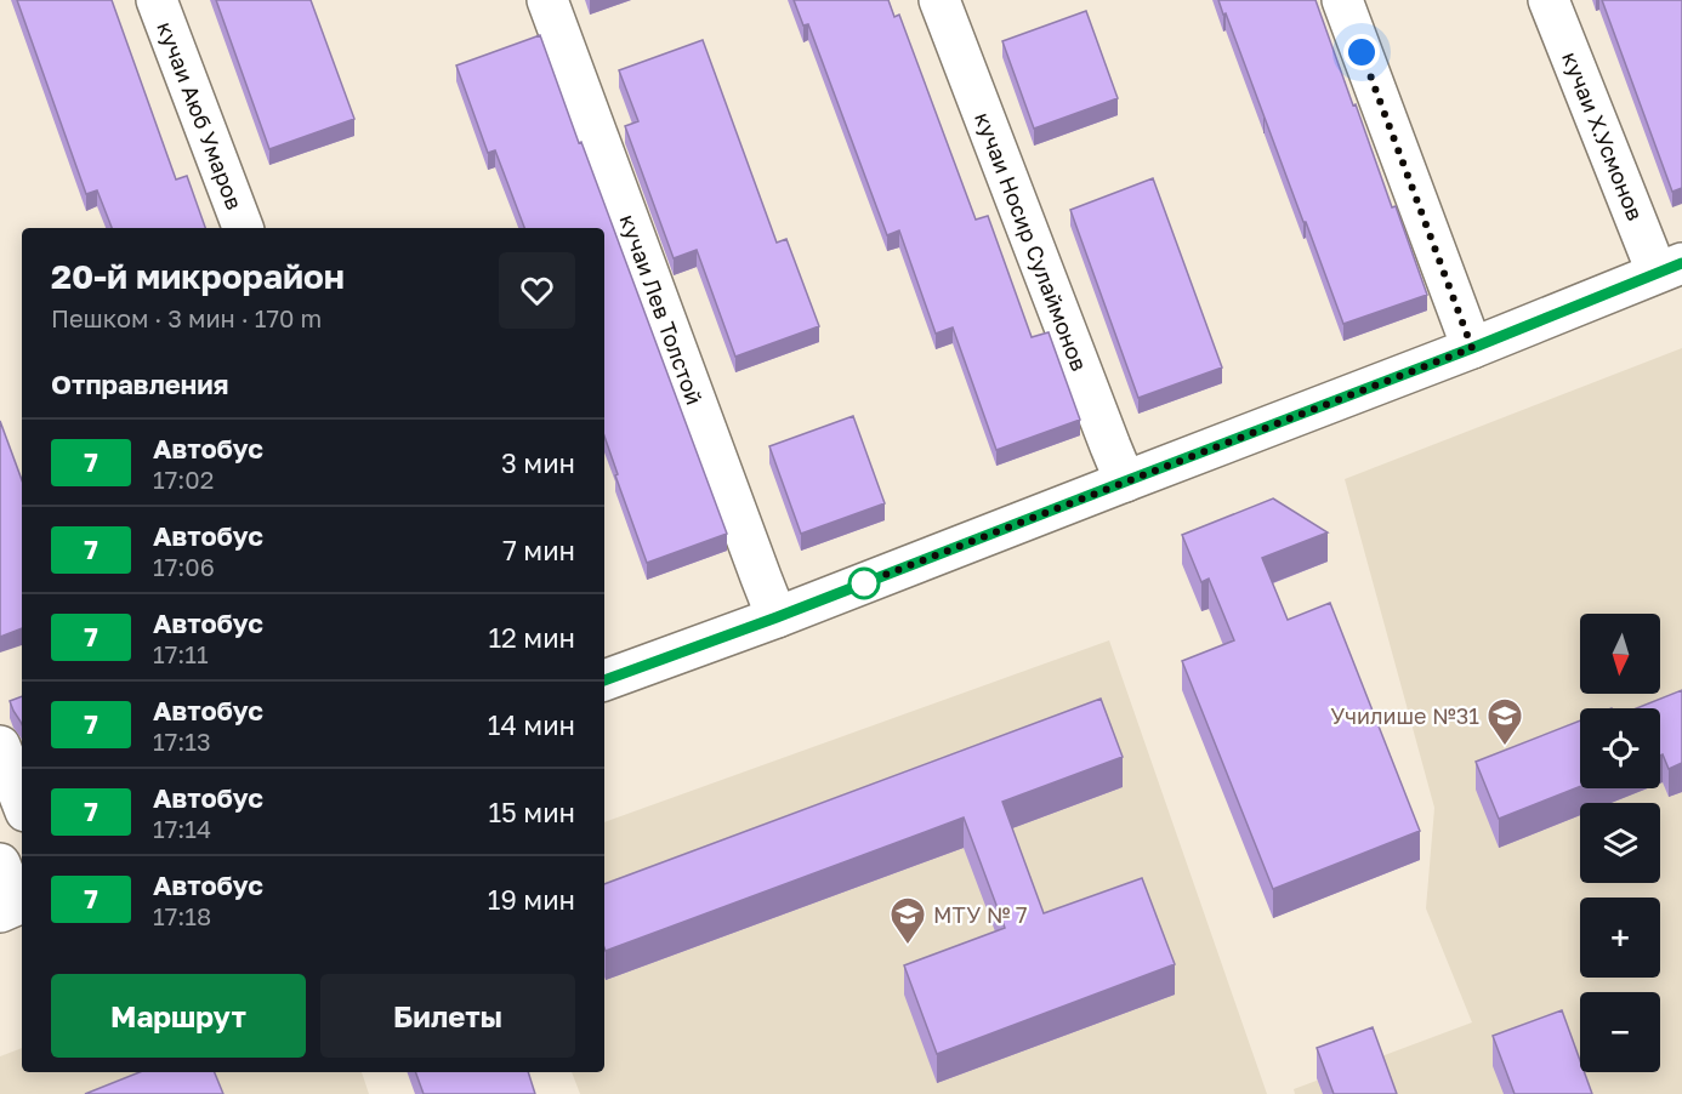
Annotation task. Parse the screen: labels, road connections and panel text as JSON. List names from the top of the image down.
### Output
{
  "streets": {
    "street": [
      "кучаи Аюб Умаров",
      "кучаи Х.Усмонов",
      "кучаи Носир Сулаймонов",
      "кучаи Лев Толстой"
    ]
  },
  "places": {
    "school or university": ["Училише №31", "МТУ № 7"]
  },
  "lines": ["bus line 7"],
  "north": "bottom",
  "page": {
    "heading": [
      ["20-й микрорайон", "Пешком · 3 мин · 170 m"],
      "Отправления"
    ],
    "list": [
      {
        "mark": "7",
        "name": "Автобус",
        "note": "17:02",
        "value": "3 мин"
      },
      {
        "mark": "7",
        "name": "Автобус",
        "note": "17:06",
        "value": "7 мин"
      },
      {
        "mark": "7",
        "name": "Автобус",
        "note": "17:11",
        "value": "12 мин"
      },
      {
        "mark": "7",
        "name": "Автобус",
        "note": "17:13",
        "value": "14 мин"
      },
      {
        "mark": "7",
        "name": "Автобус",
        "note": "17:14",
        "value": "15 мин"
      },
      {
        "mark": "7",
        "name": "Автобус",
        "note": "17:18",
        "value": "19 мин"
      }
    ],
    "map_buttons": ["+", "−"],
    "buttons": ["Маршрут", "Билеты"]
  }
}
